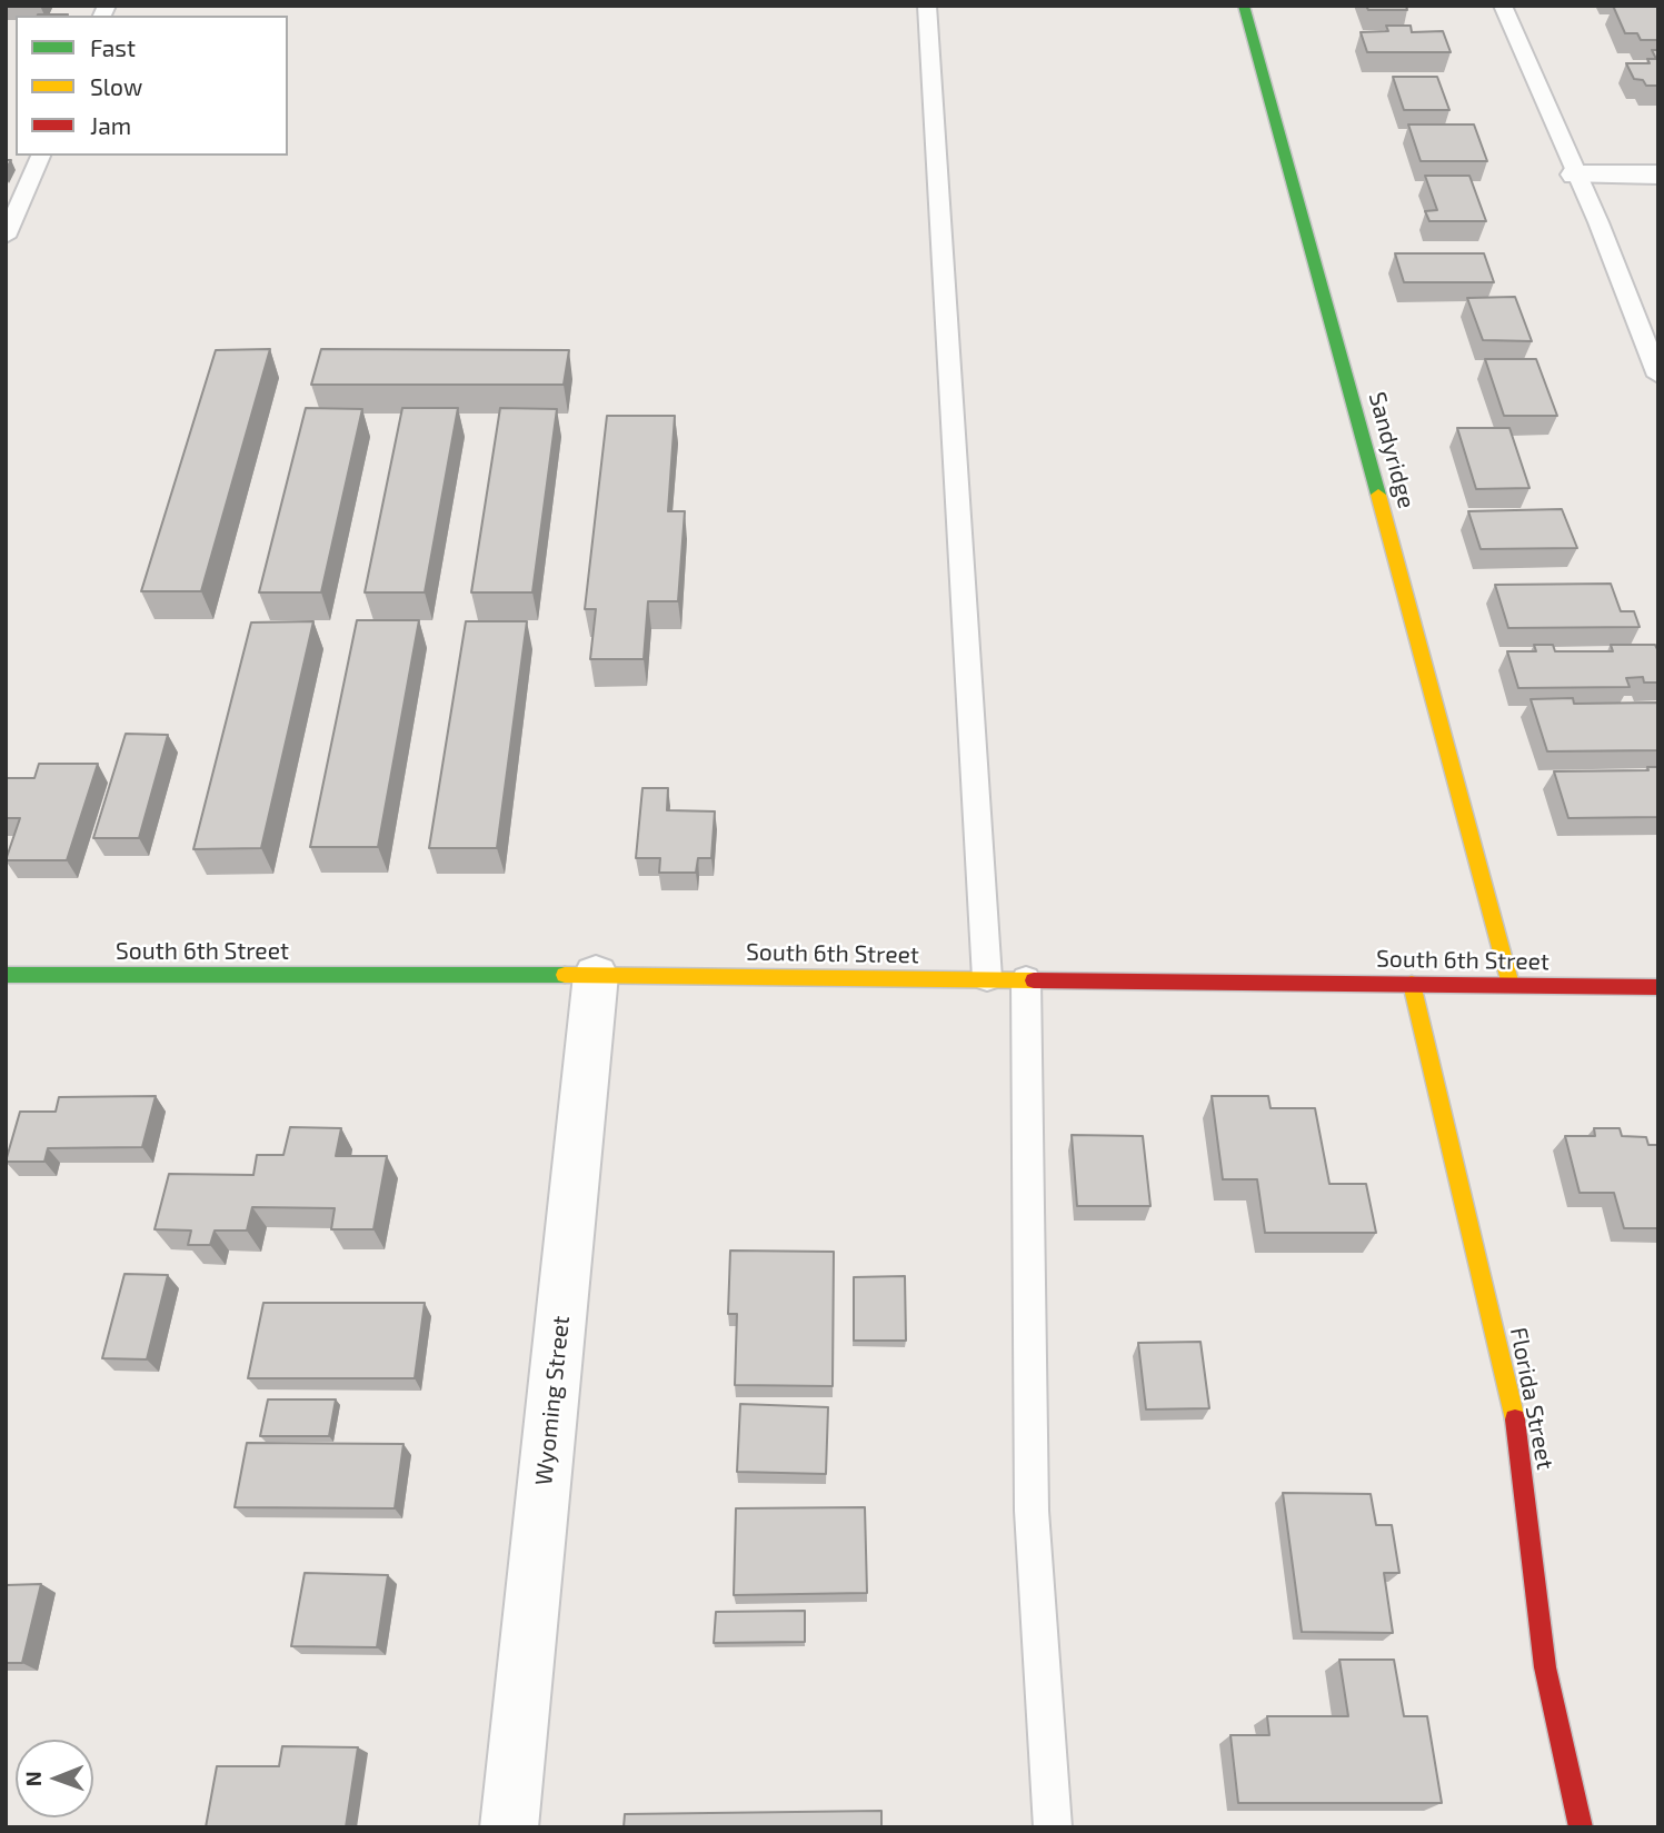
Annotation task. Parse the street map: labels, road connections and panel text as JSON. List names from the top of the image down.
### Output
{
  "streets": {
    "street": [
      "Sandyridge",
      "South 6th Street",
      "Florida Street",
      "Wyoming Street"
    ]
  },
  "crossings": [
    ["Sandyridge", "South 6th Street"],
    ["South 6th Street", "Florida Street"],
    ["South 6th Street", "Wyoming Street"]
  ],
  "legend": ["Fast", "Slow", "Jam"],
  "north": "left"
}
